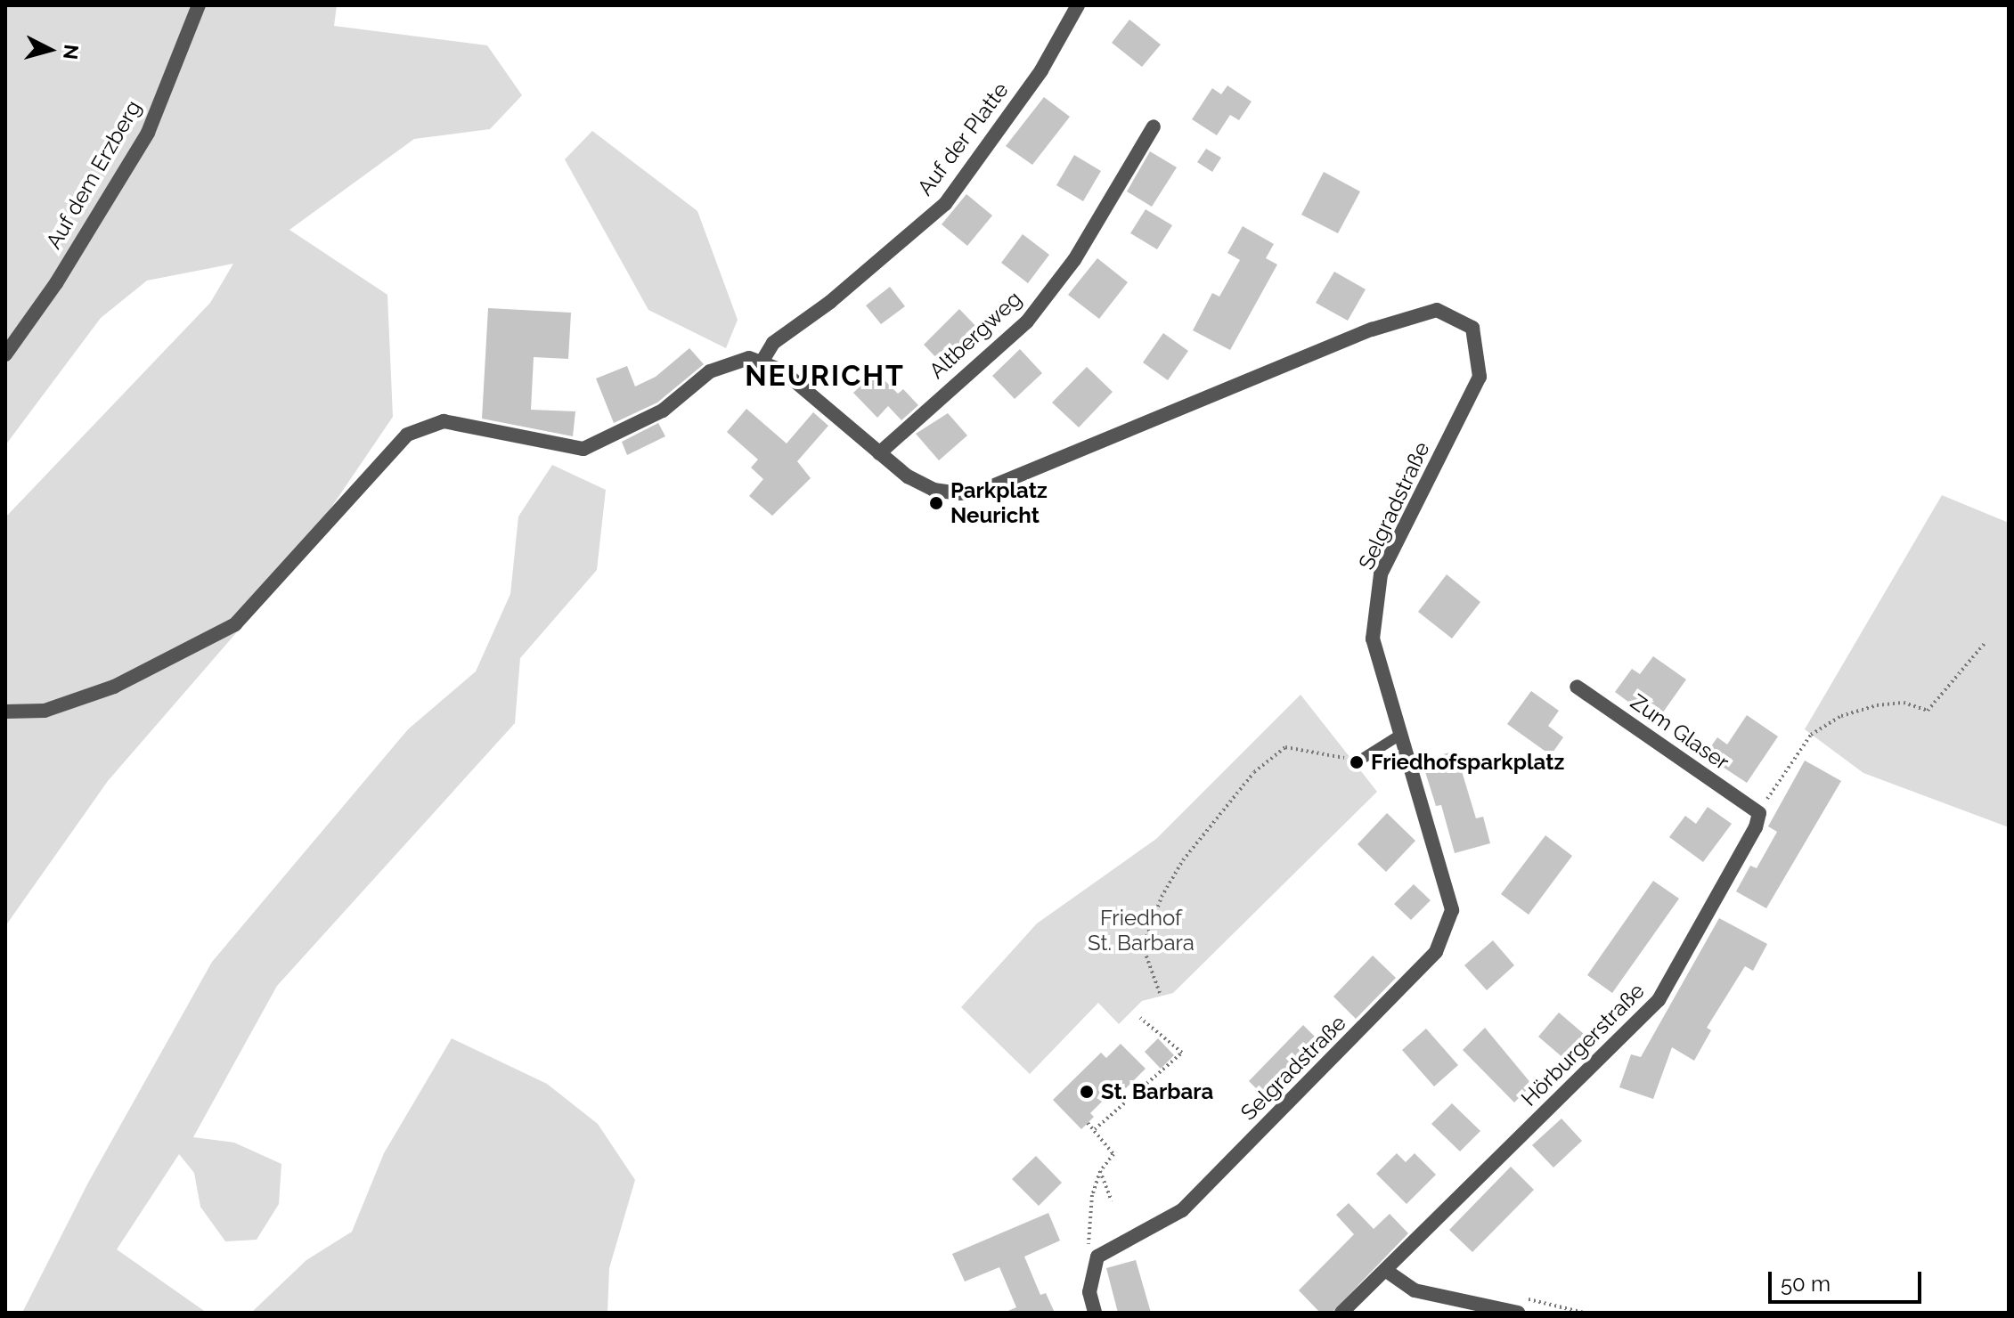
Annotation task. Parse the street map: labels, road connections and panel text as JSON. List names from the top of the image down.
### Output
{
  "streets": {
    "street": [
      "Auf der Platte",
      "Auf dem Erzberg",
      "Altbergweg",
      "Selgradstraße",
      "Zum Glaser",
      "Hörburgerstraße"
    ]
  },
  "crossings": [
    ["Altbergweg", "Selgradstraße"],
    ["Zum Glaser", "Hörburgerstraße"]
  ],
  "districts": ["NEURICHT"],
  "parks": ["Friedhof St. Barbara"],
  "places": ["Parkplatz Neuricht", "Friedhofsparkplatz", "St. Barbara"],
  "scale_bar": "50 m",
  "north": "right"
}
